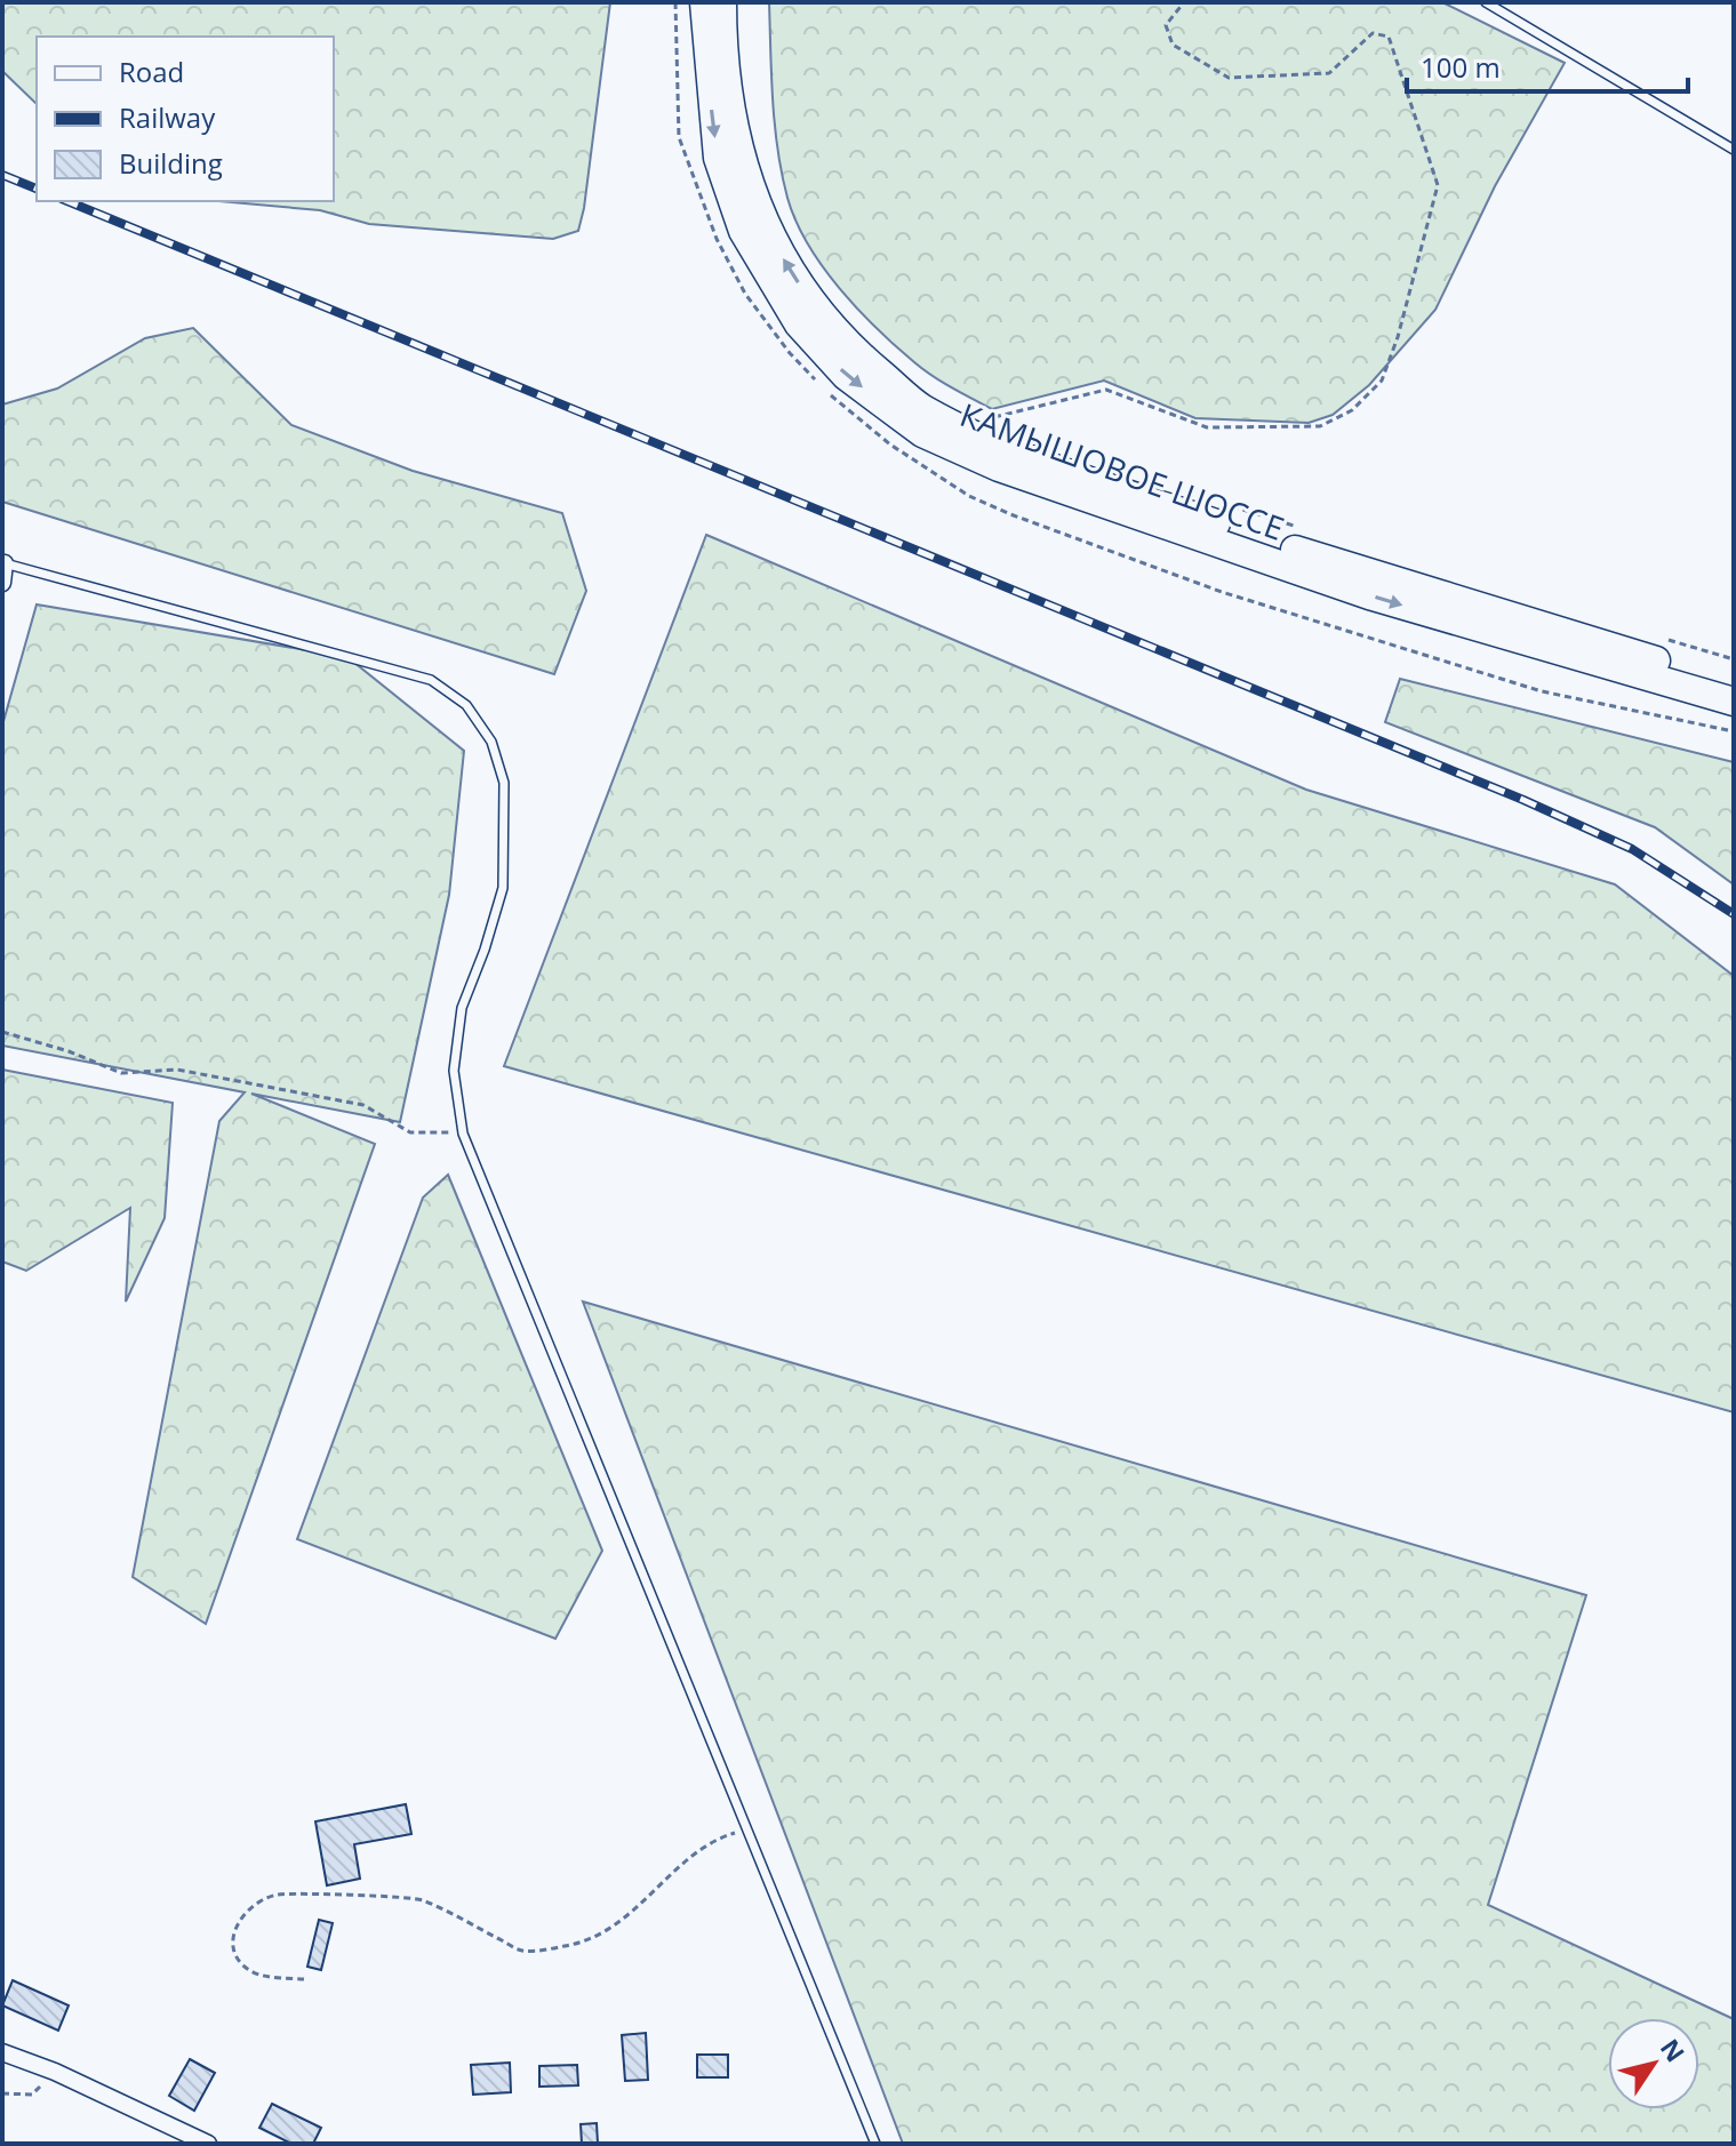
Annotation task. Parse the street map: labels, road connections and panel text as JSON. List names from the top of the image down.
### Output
{
  "streets": {
    "main road": ["КАМЫШОВОЕ ШОССЕ"]
  },
  "legend": ["Road", "Railway", "Building"],
  "scale_bar": "100 m",
  "north": "top right"
}
